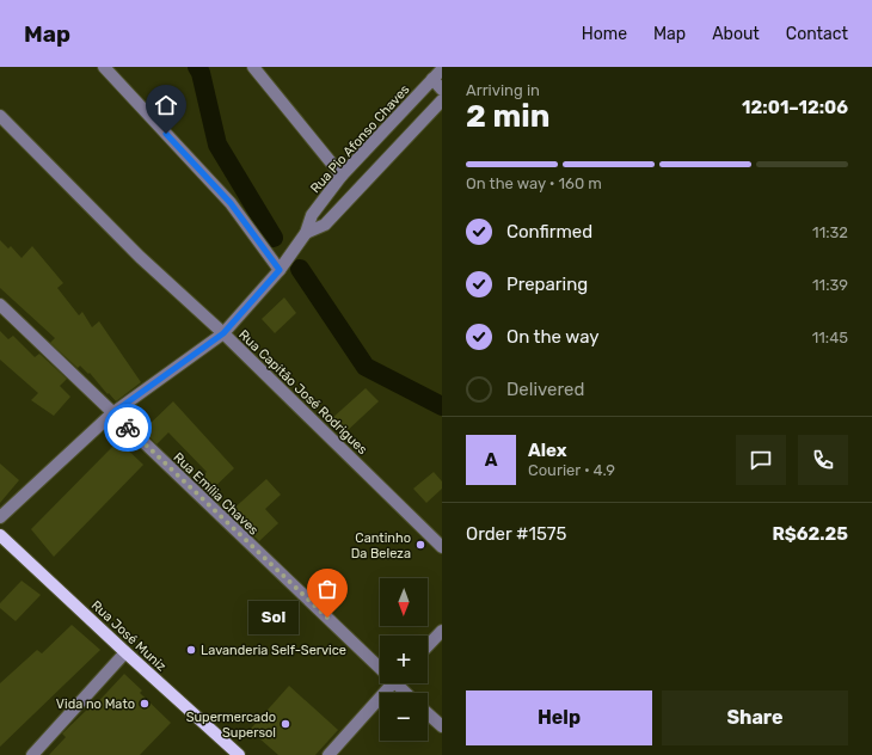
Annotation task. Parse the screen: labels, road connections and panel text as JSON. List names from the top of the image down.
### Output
{
  "streets": {
    "main road": ["Rua José Muniz"],
    "street": ["Rua Pio Afonso Chaves", "Rua Capitão José Rodrigues", "Rua Emília Chaves"]
  },
  "crossings": [
    ["Rua Pio Afonso Chaves", "Rua Capitão José Rodrigues"],
    ["Rua Pio Afonso Chaves", "Rua Emília Chaves"]
  ],
  "places": [
    "Cantinho Da Beleza",
    "Sol",
    "Lavanderia Self-Service",
    "Vida no Mato",
    "Supermercado Supersol"
  ],
  "north": "bottom",
  "page": {
    "header": "Map",
    "nav": [
      "Home",
      "Map",
      "About",
      "Contact"
    ],
    "heading": ["2 min", "Arriving in", "12:01–12:06"],
    "panel": [
      "Alex",
      "Courier · 4.9",
      "Order #1575",
      "R$62.25"
    ],
    "bar": "On the way · 160 m",
    "list": [
      ["Confirmed", "11:32"],
      ["Preparing", "11:39"],
      ["On the way", "11:45"],
      "Delivered"
    ],
    "round": "A",
    "map_buttons": ["+", "−"],
    "bubble": "Sol",
    "buttons": ["Help", "Share"]
  }
}
